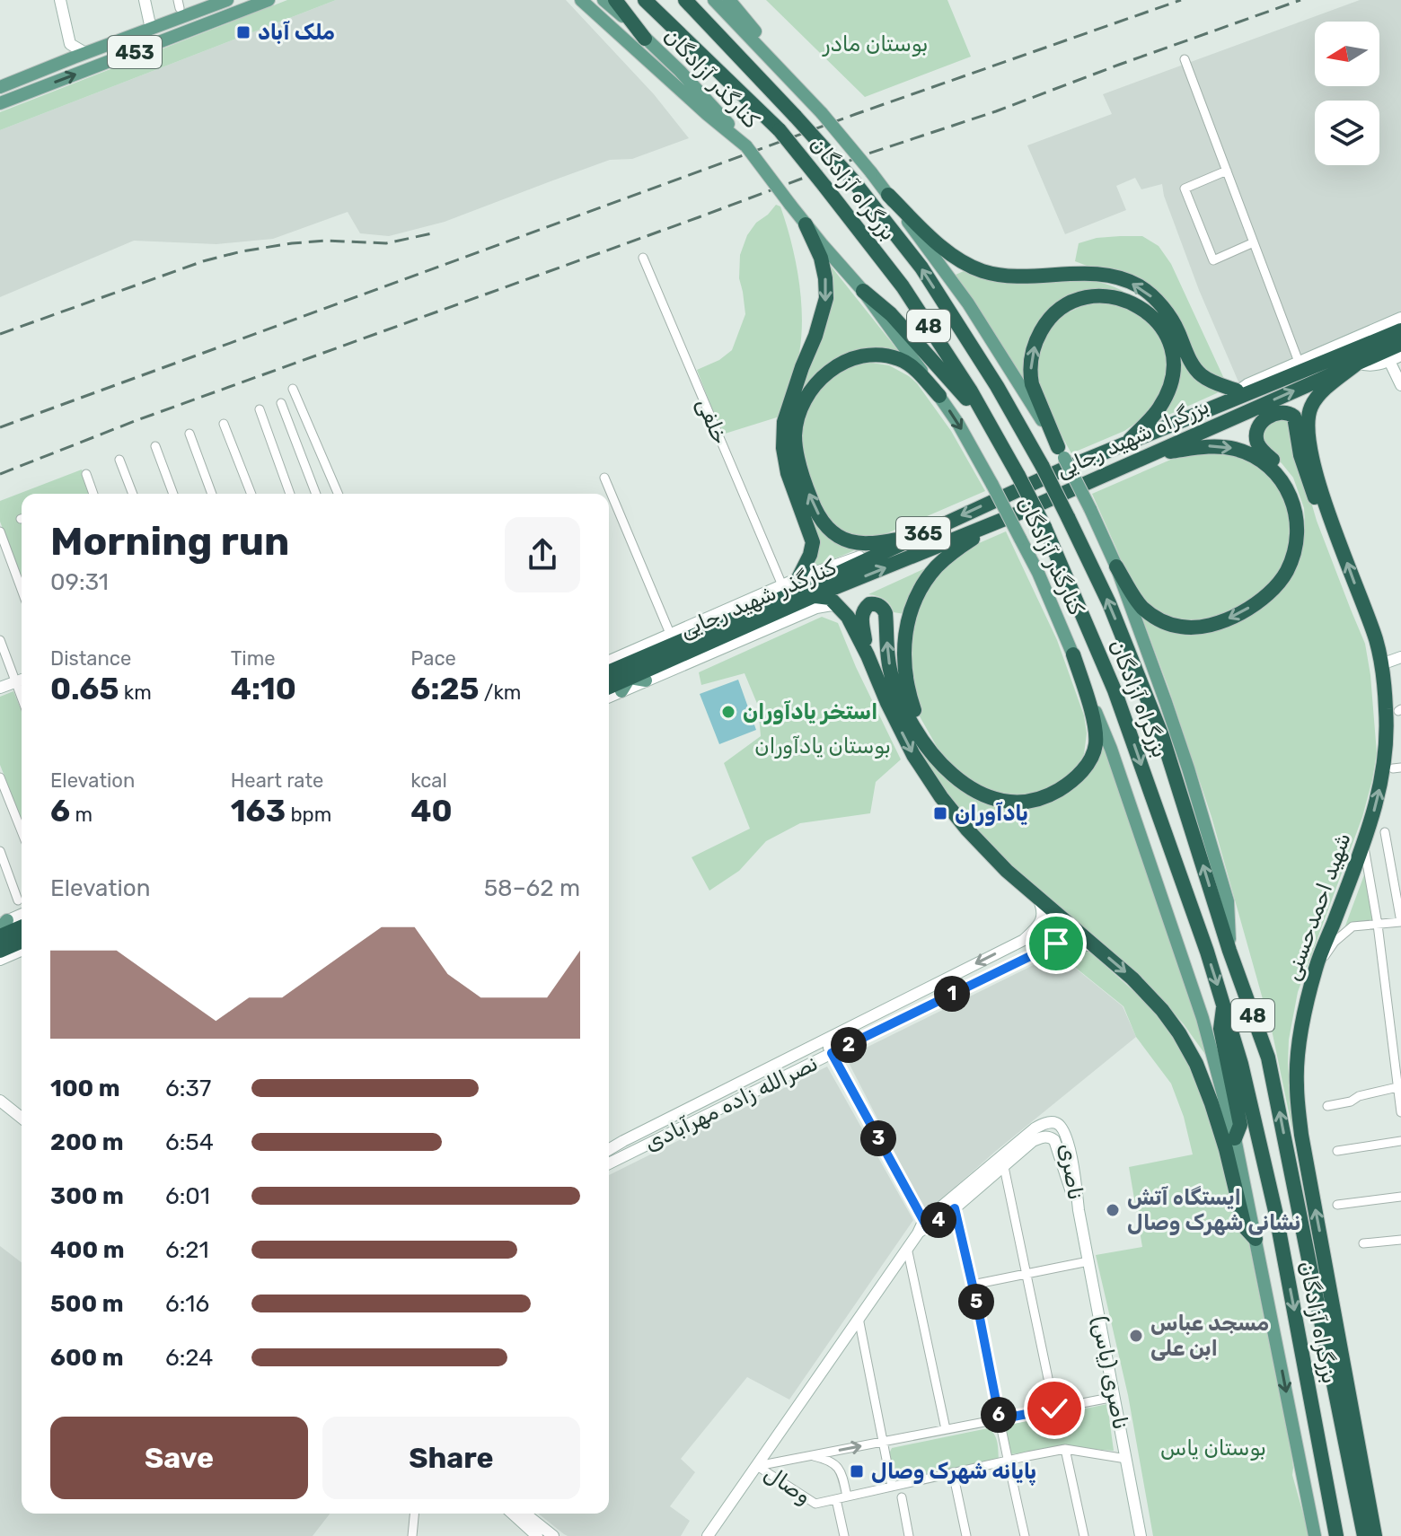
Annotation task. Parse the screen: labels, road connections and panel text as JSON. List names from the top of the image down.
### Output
{
  "streets": {
    "highway": [
      "کنارگذر آزادگان",
      "بزرگراه آزادگان",
      "48",
      "بزرگراه شهید رجایی",
      "365",
      "شهید احمدحسنی"
    ],
    "main road": ["453"],
    "street": [
      "خلفی",
      "کنارگذر شهید رجایی",
      "نصرالله زاده مهرآبادی",
      "ناصری",
      "ناصری (یاس)",
      "وصال"
    ]
  },
  "crossings": [
    ["کنارگذر آزادگان", "کنارگذر شهید رجایی"],
    ["کنارگذر آزادگان", "نصرالله زاده مهرآبادی"],
    ["خلفی", "کنارگذر شهید رجایی"],
    ["بزرگراه شهید رجایی", "کنارگذر شهید رجایی"],
    ["بزرگراه شهید رجایی", "شهید احمدحسنی"],
    ["ناصری", "ناصری (یاس)"],
    ["ناصری", "وصال"],
    ["ناصری (یاس)", "وصال"]
  ],
  "one_way": ["شهید احمدحسنی"],
  "parks": ["بوستان مادر", "بوستان یادآوران", "بوستان یاس"],
  "places": {
    "transit": ["ملک آباد", "یادآوران", "پایانه شهرک وصال"],
    "other": ["استخر یادآوران", "ایستگاه آتش نشانی شهرک وصال", "مسجد عباس ابن علی"]
  },
  "north": "left",
  "page": {
    "heading": ["Morning run", "09:31"],
    "stats": [
      ["Distance", "0.65 km"],
      ["Time", "4:10"],
      ["Pace", "6:25 /km"],
      ["Elevation", "6 m"],
      ["Heart rate", "163 bpm"],
      ["kcal", "40"]
    ],
    "chart": ["Elevation", "58–62 m"],
    "pins": [
      "1",
      "2",
      "3",
      "4",
      "5",
      "6"
    ],
    "list": [
      {
        "name": "100 m",
        "note": "6:37"
      },
      {
        "name": "200 m",
        "note": "6:54"
      },
      {
        "name": "300 m",
        "note": "6:01"
      },
      {
        "name": "400 m",
        "note": "6:21"
      },
      {
        "name": "500 m",
        "note": "6:16"
      },
      {
        "name": "600 m",
        "note": "6:24"
      }
    ],
    "buttons": ["Save", "Share"]
  }
}
